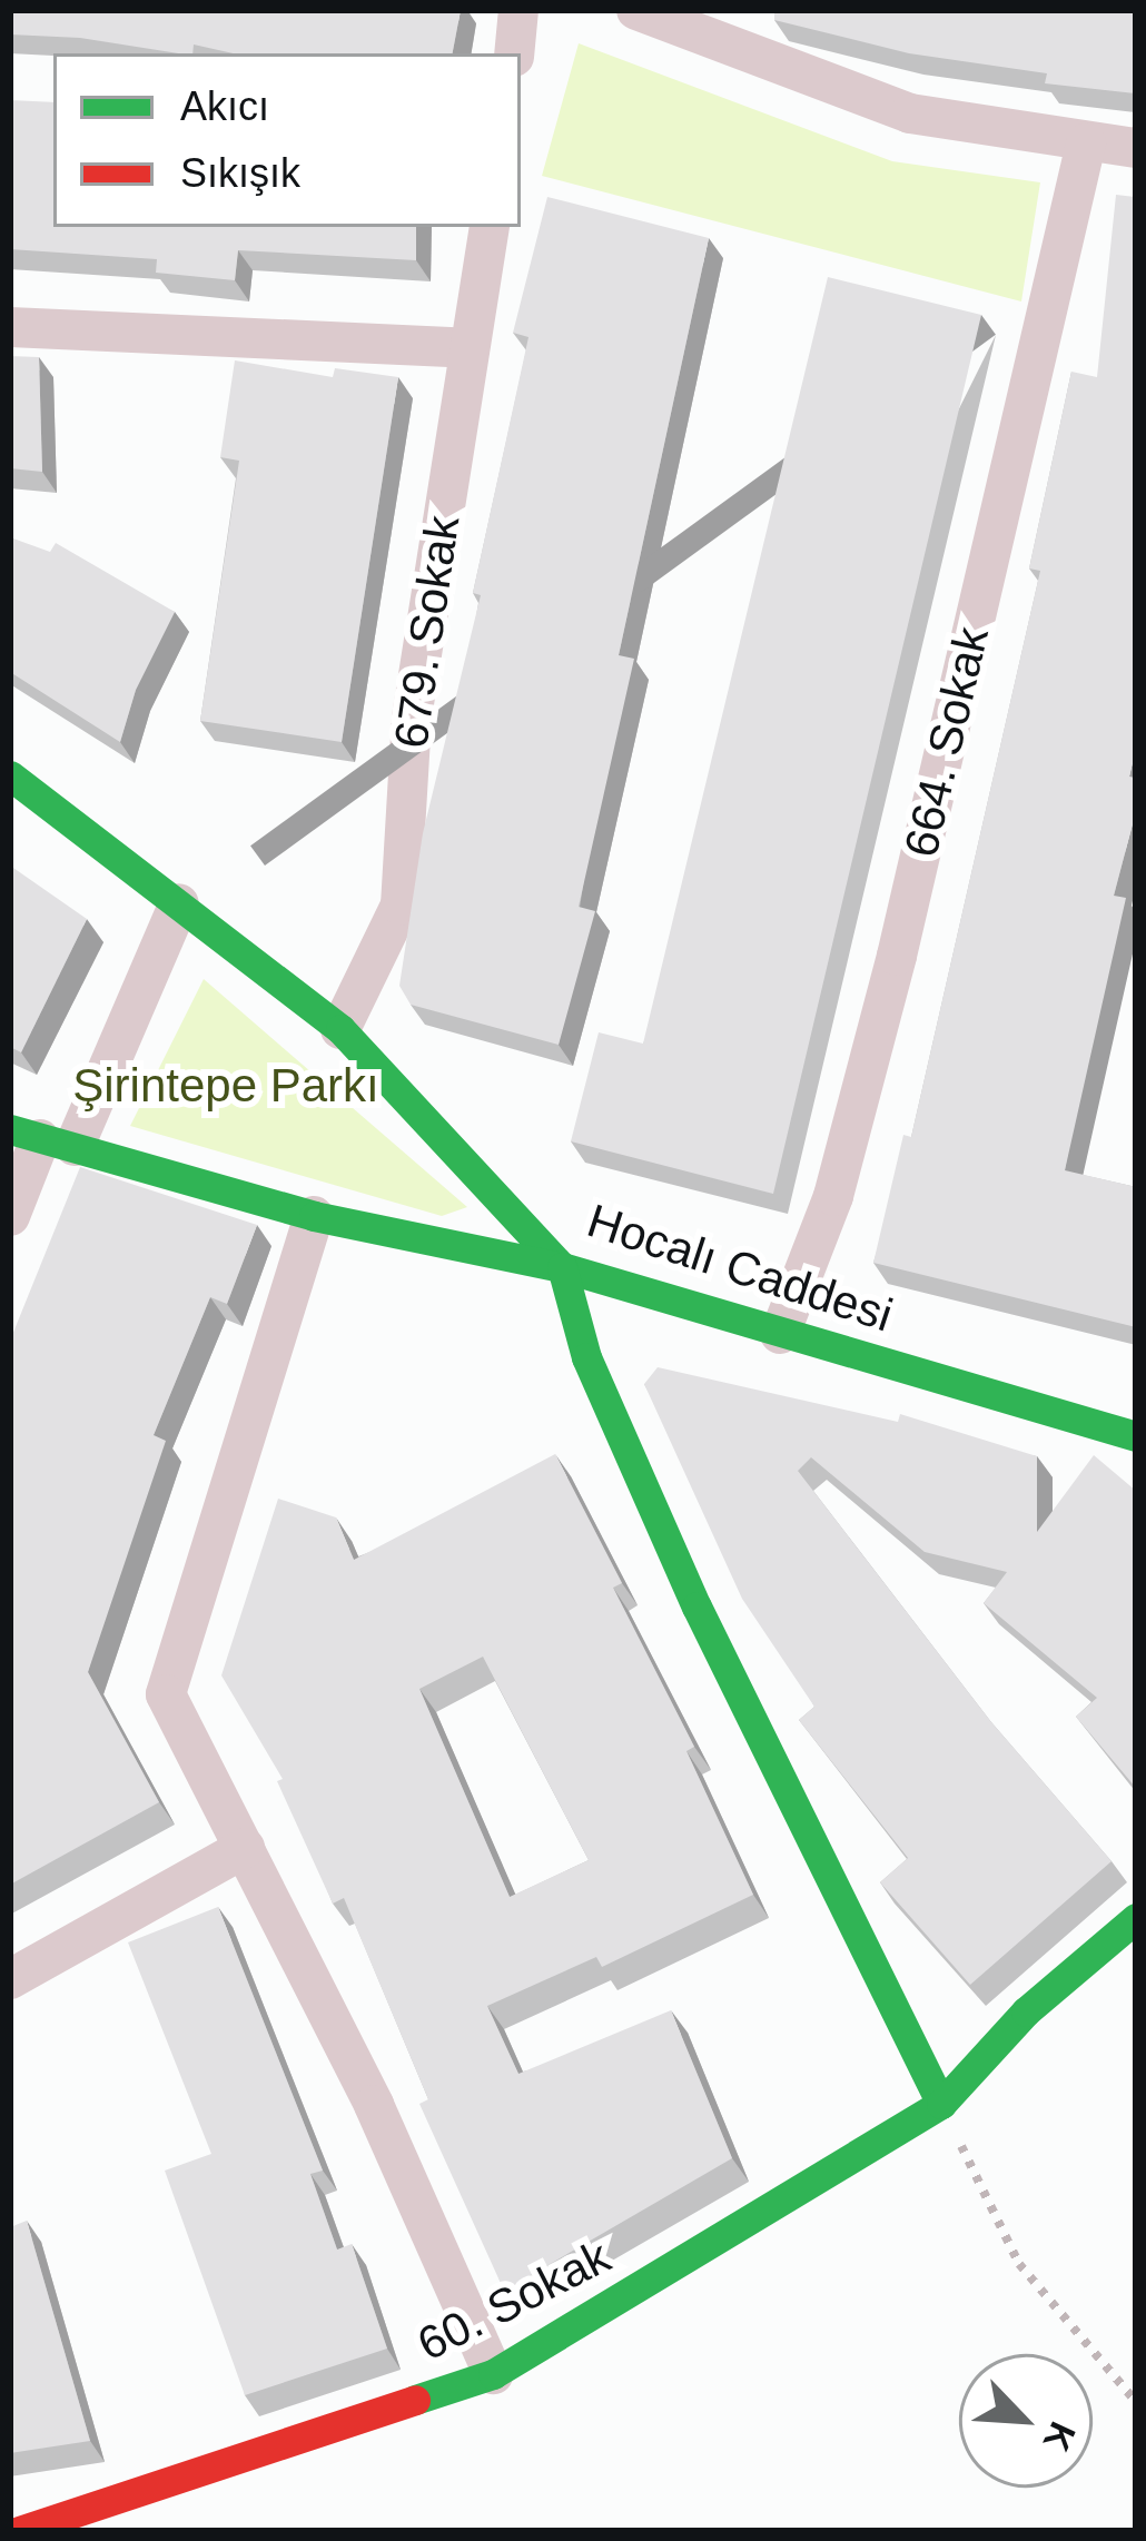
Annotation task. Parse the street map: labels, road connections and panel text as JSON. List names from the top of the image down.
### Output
{
  "streets": {
    "street": [
      "679. Sokak",
      "664. Sokak",
      "Hocalı Caddesi",
      "60. Sokak"
    ]
  },
  "crossings": [
    ["679. Sokak", "Hocalı Caddesi"],
    ["664. Sokak", "Hocalı Caddesi"]
  ],
  "parks": ["Şirintepe Parkı"],
  "legend": ["Akıcı", "Sıkışık"],
  "north": "bottom right"
}
